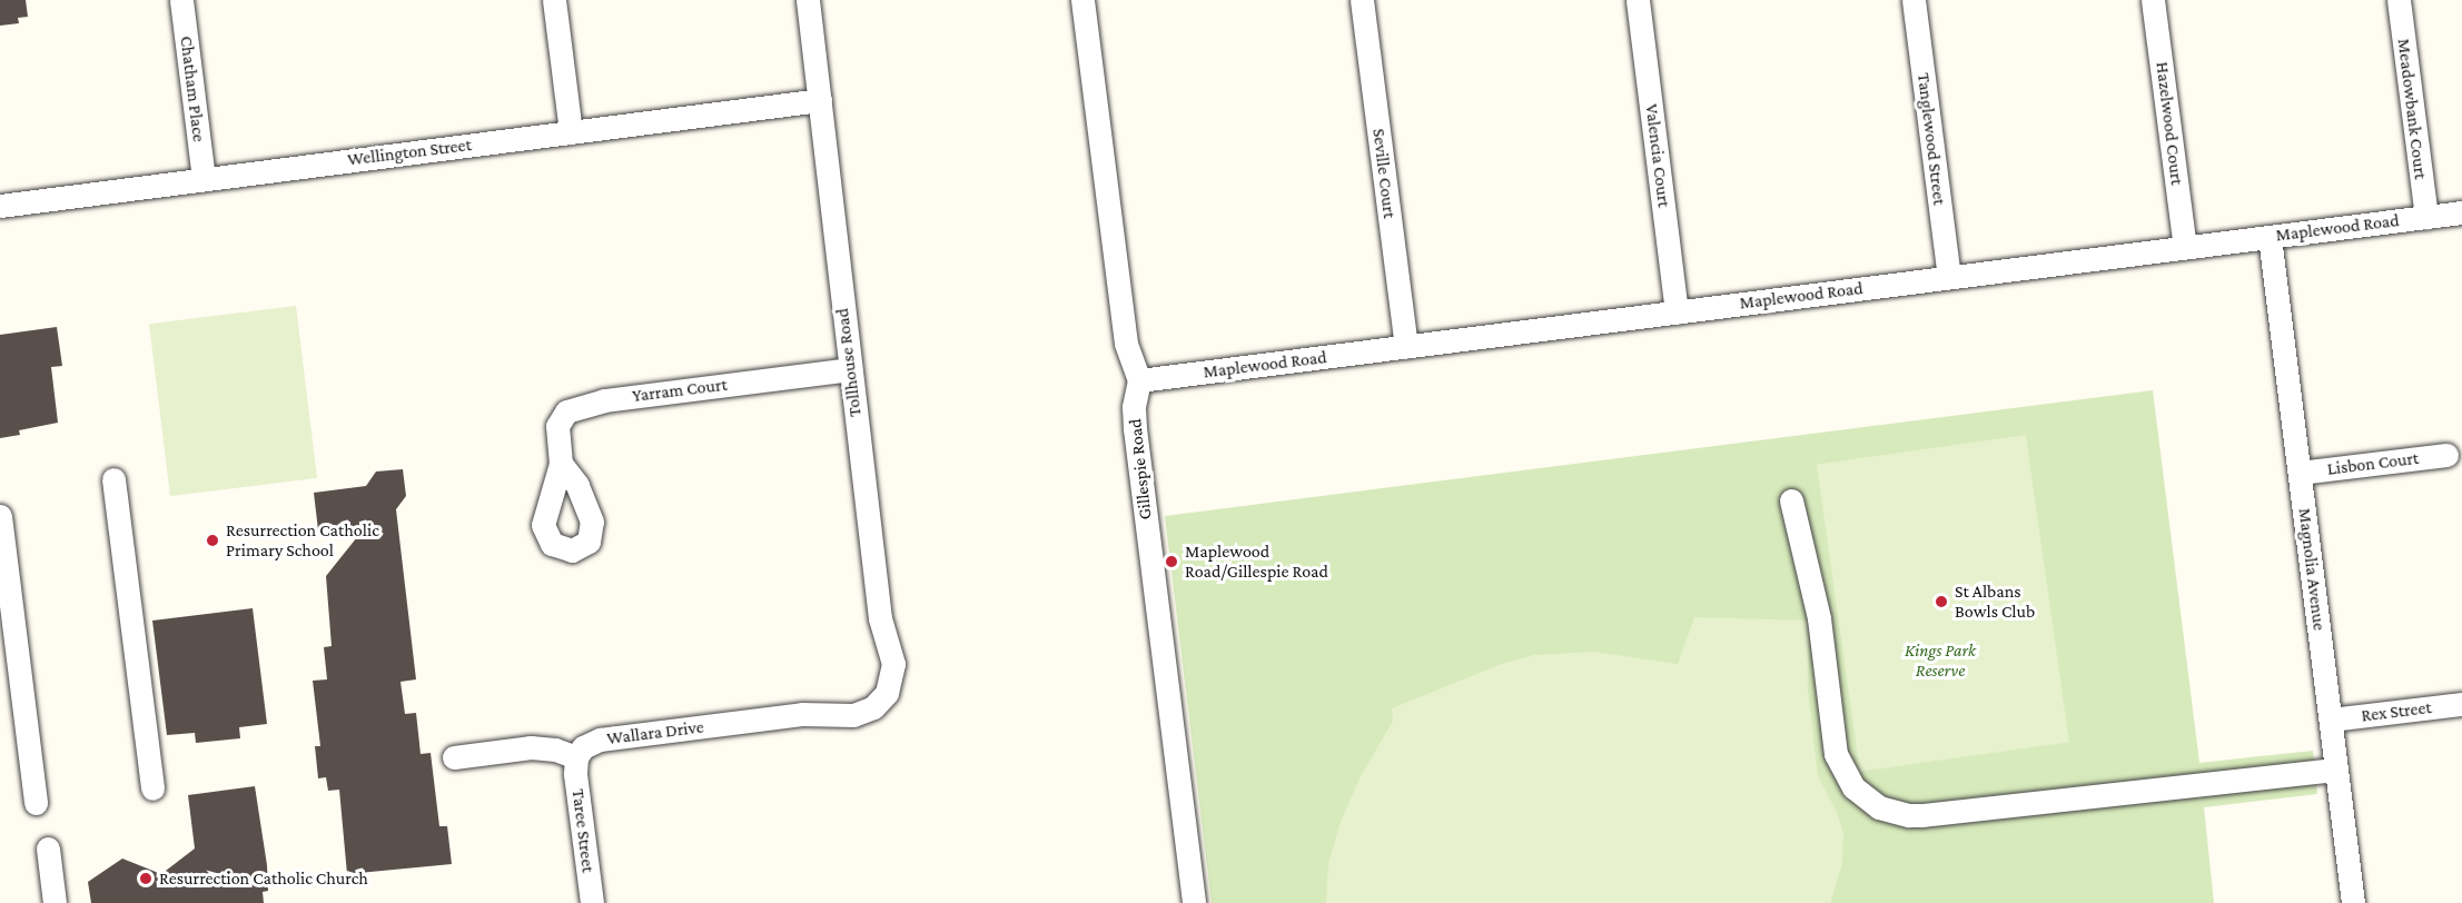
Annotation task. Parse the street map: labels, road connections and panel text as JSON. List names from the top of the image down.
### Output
{
  "streets": {
    "street": [
      "Chatham Place",
      "Meadowbank Court",
      "Hazelwood Court",
      "Tanglewood Street",
      "Wellington Street",
      "Valencia Court",
      "Seville Court",
      "Maplewood Road",
      "Tollhouse Road",
      "Yarram Court",
      "Lisbon Court",
      "Gillespie Road",
      "Magnolia Avenue",
      "Rex Street",
      "Wallara Drive",
      "Taree Street"
    ]
  },
  "crossings": [
    ["Chatham Place", "Wellington Street"],
    ["Meadowbank Court", "Maplewood Road"],
    ["Hazelwood Court", "Maplewood Road"],
    ["Tanglewood Street", "Maplewood Road"],
    ["Wellington Street", "Tollhouse Road"],
    ["Valencia Court", "Maplewood Road"],
    ["Seville Court", "Maplewood Road"],
    ["Maplewood Road", "Gillespie Road"],
    ["Maplewood Road", "Magnolia Avenue"],
    ["Tollhouse Road", "Yarram Court"],
    ["Tollhouse Road", "Wallara Drive"],
    ["Lisbon Court", "Magnolia Avenue"],
    ["Magnolia Avenue", "Rex Street"],
    ["Wallara Drive", "Taree Street"]
  ],
  "parks": ["Kings Park Reserve"],
  "places": [
    "Resurrection Catholic Primary School",
    "Maplewood Road/Gillespie Road",
    "St Albans Bowls Club",
    "Resurrection Catholic Church"
  ]
}
